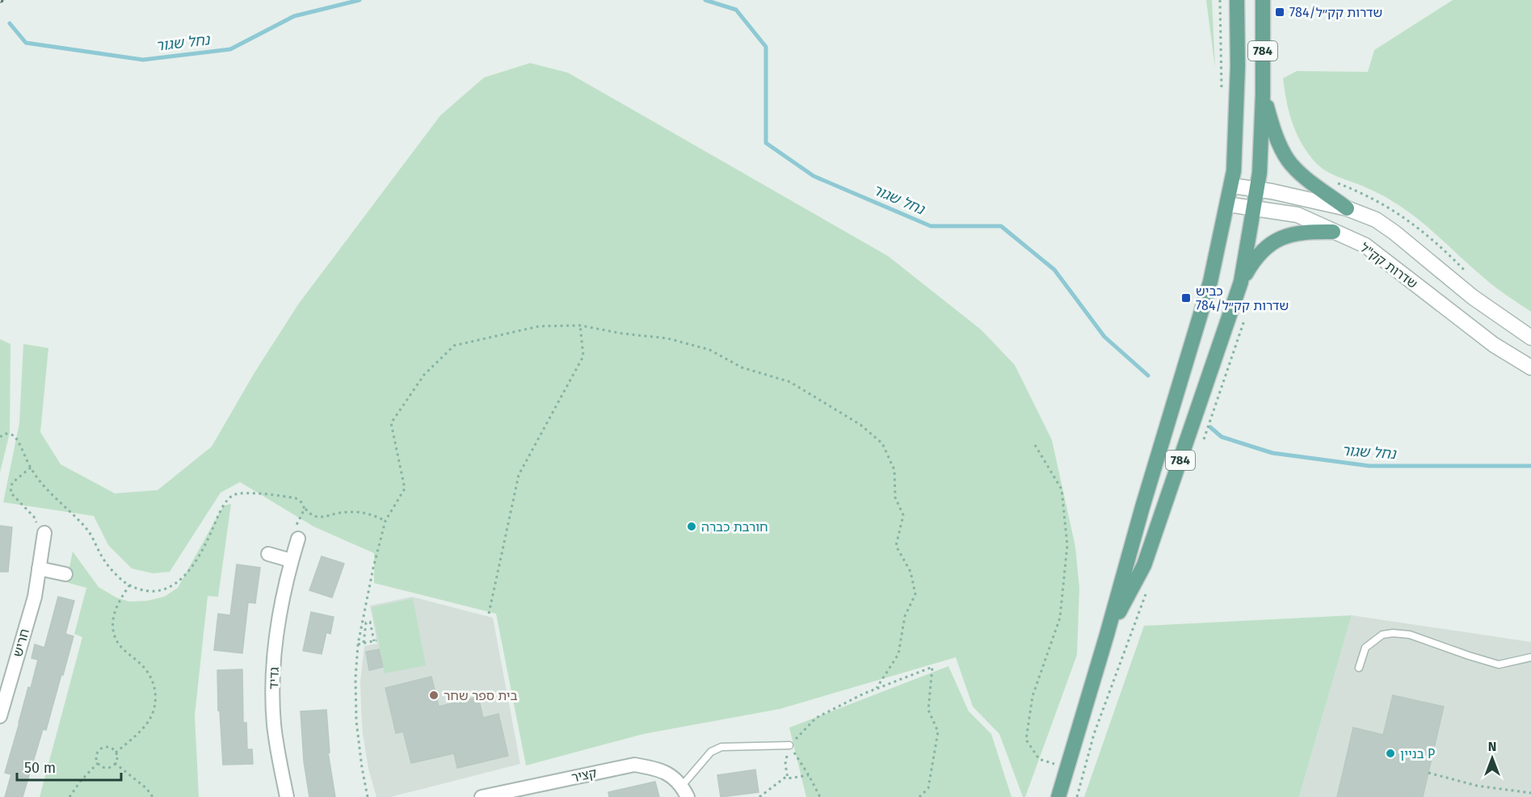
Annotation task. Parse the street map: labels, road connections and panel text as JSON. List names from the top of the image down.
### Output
{
  "streets": {
    "main road": ["784"],
    "street": [
      "שדרות קק\"ל",
      "חריש",
      "גדיד",
      "קציר"
    ]
  },
  "crossings": [
    ["784", "שדרות קק\"ל"]
  ],
  "water": ["נחל שגור"],
  "places": {
    "transit": ["784/שדרות קק״ל", "כביש 784/שדרות קק״ל"],
    "other": ["חורבת כברה", "בית ספר שחר", "בניין P"]
  },
  "scale_bar": "50 m",
  "north": "top"
}
